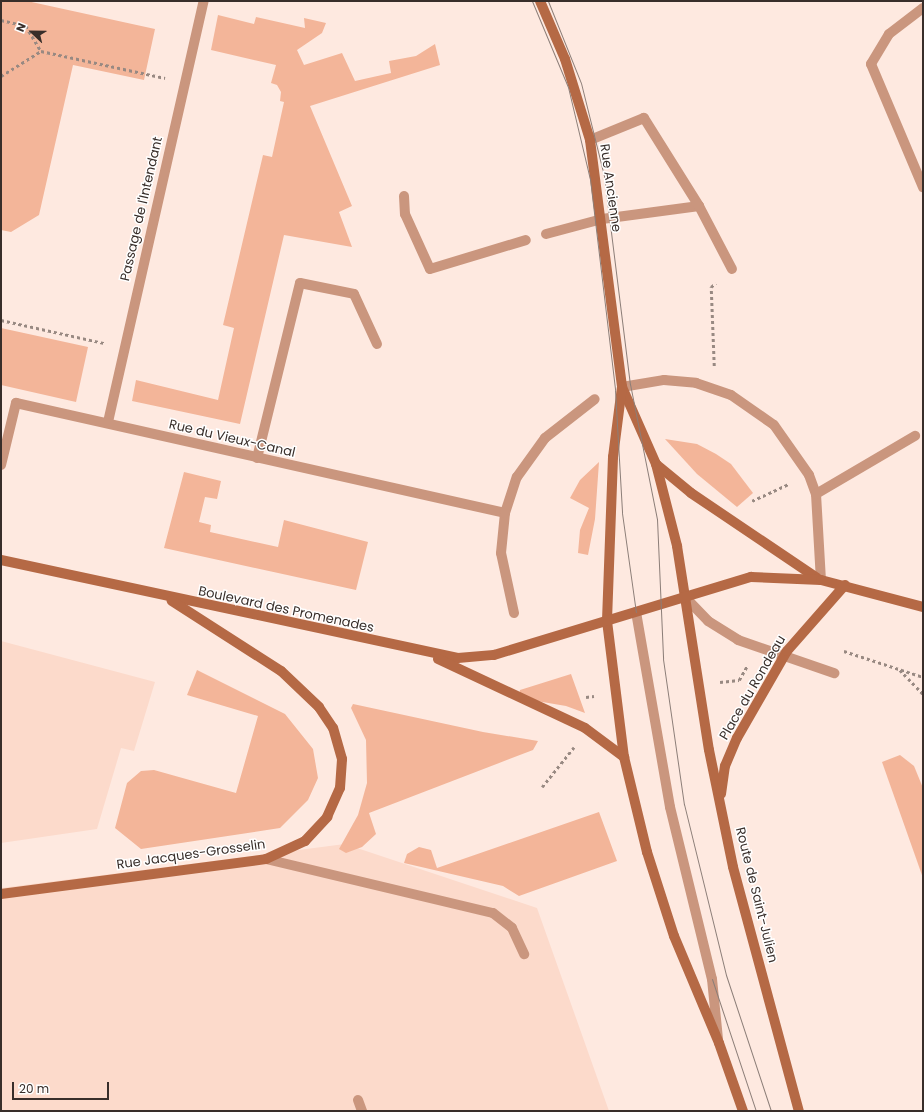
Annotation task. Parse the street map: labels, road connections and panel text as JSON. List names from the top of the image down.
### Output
{
  "streets": {
    "main road": [
      "Rue Ancienne",
      "Boulevard des Promenades",
      "Place du Rondeau",
      "Rue Jacques-Grosselin",
      "Route de Saint-Julien"
    ],
    "street": ["Passage de l'Intendant", "Rue du Vieux-Canal"]
  },
  "crossings": [
    ["Passage de l'Intendant", "Rue du Vieux-Canal"],
    ["Boulevard des Promenades", "Rue Jacques-Grosselin"],
    ["Place du Rondeau", "Route de Saint-Julien"]
  ],
  "scale_bar": "20 m",
  "north": "left"
}
